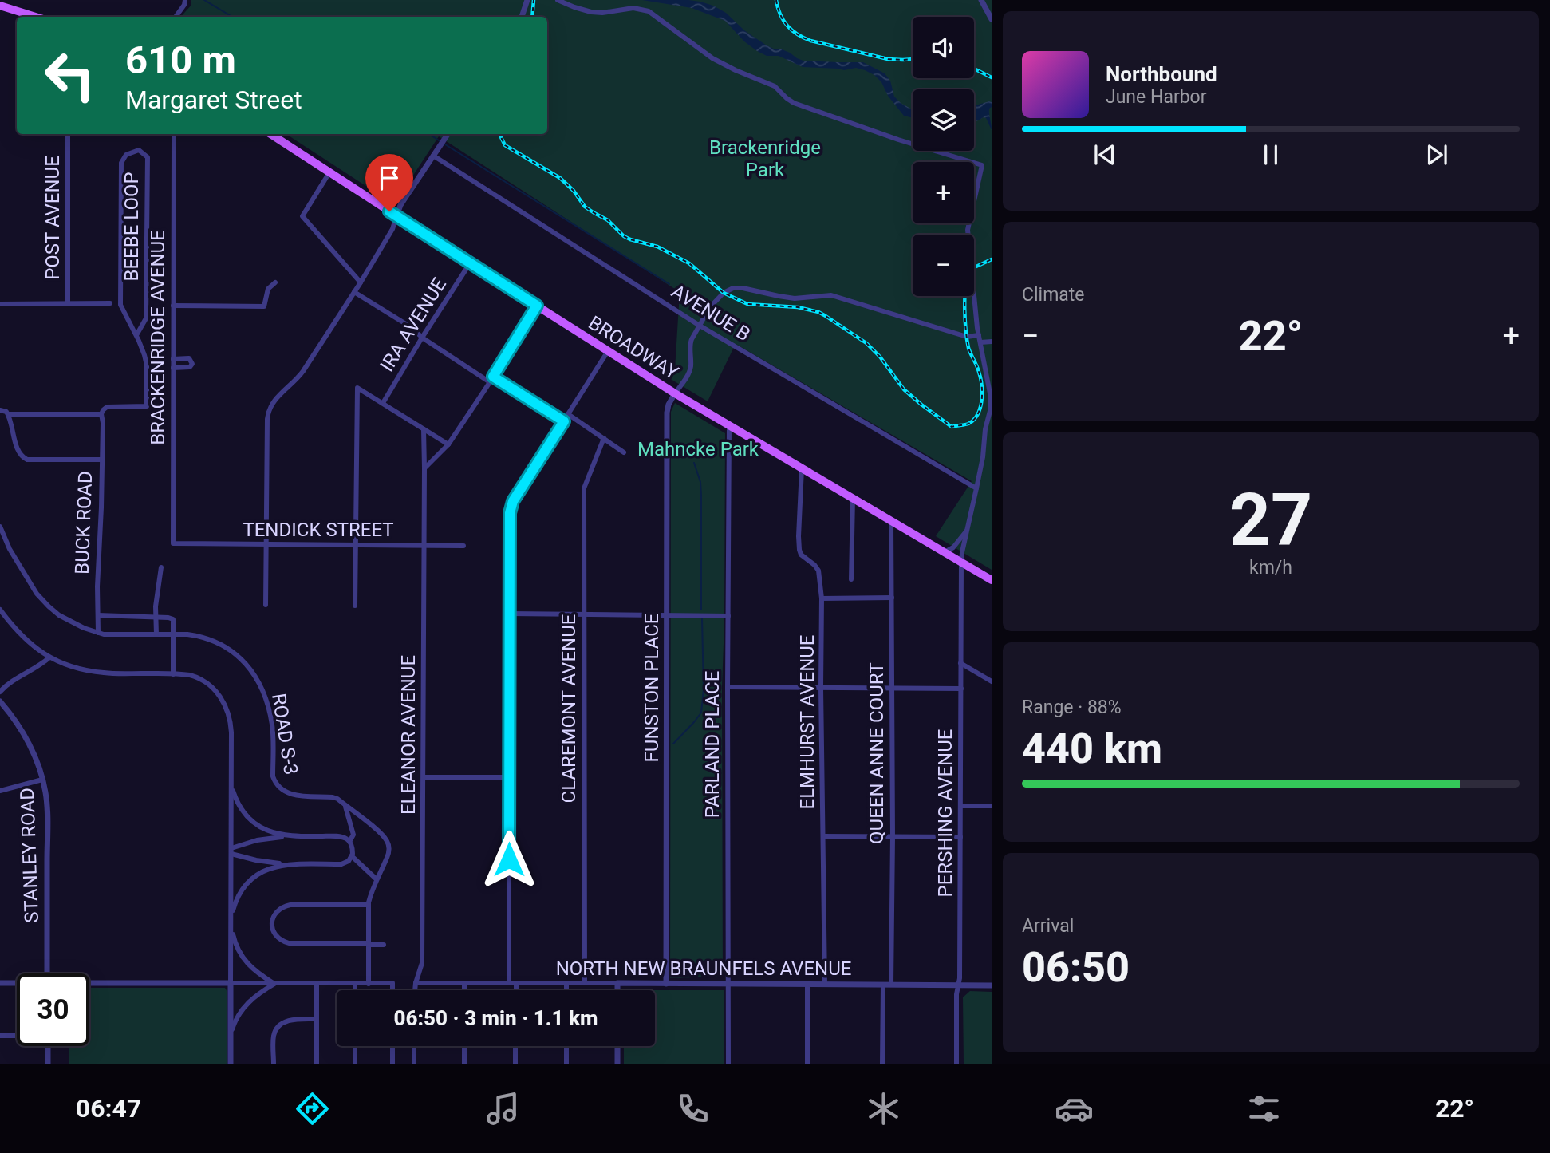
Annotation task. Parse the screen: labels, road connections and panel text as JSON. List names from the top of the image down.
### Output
{
  "streets": {
    "main road": ["BROADWAY"],
    "street": [
      "POST AVENUE",
      "BEEBE LOOP",
      "AVENUE B",
      "IRA AVENUE",
      "BRACKENRIDGE AVENUE",
      "BUCK ROAD",
      "TENDICK STREET",
      "FUNSTON PLACE",
      "CLAREMONT AVENUE",
      "ELMHURST AVENUE",
      "ROAD S-3",
      "ELEANOR AVENUE",
      "PARLAND PLACE",
      "QUEEN ANNE COURT",
      "PERSHING AVENUE",
      "STANLEY ROAD",
      "NORTH NEW BRAUNFELS AVENUE"
    ]
  },
  "crossings": [
    ["AVENUE B", "PERSHING AVENUE"],
    ["IRA AVENUE", "BROADWAY"],
    ["BRACKENRIDGE AVENUE", "TENDICK STREET"],
    ["BROADWAY", "FUNSTON PLACE"],
    ["BROADWAY", "ELMHURST AVENUE"],
    ["BROADWAY", "PARLAND PLACE"],
    ["BROADWAY", "QUEEN ANNE COURT"],
    ["BROADWAY", "PERSHING AVENUE"],
    ["BUCK ROAD", "ROAD S-3"],
    ["TENDICK STREET", "ELEANOR AVENUE"],
    ["FUNSTON PLACE", "NORTH NEW BRAUNFELS AVENUE"],
    ["CLAREMONT AVENUE", "NORTH NEW BRAUNFELS AVENUE"],
    ["ELMHURST AVENUE", "NORTH NEW BRAUNFELS AVENUE"],
    ["ELEANOR AVENUE", "NORTH NEW BRAUNFELS AVENUE"],
    ["PARLAND PLACE", "NORTH NEW BRAUNFELS AVENUE"],
    ["QUEEN ANNE COURT", "NORTH NEW BRAUNFELS AVENUE"],
    ["PERSHING AVENUE", "NORTH NEW BRAUNFELS AVENUE"]
  ],
  "parks": ["Brackenridge Park", "Mahncke Park"],
  "page": {
    "map_buttons": ["+", "−"],
    "turn": ["610 m", "Margaret Street"],
    "song": ["Northbound", "June Harbor"],
    "tile": [
      "Climate",
      ["27", "km/h"],
      ["Range · 88%", "440 km"],
      ["Arrival", "06:50"]
    ],
    "heat": ["−", "22°", "+"],
    "limit": "30",
    "trip": "06:50 · 3 min · 1.1 km",
    "tabs": ["06:47", "22°"]
  }
}
